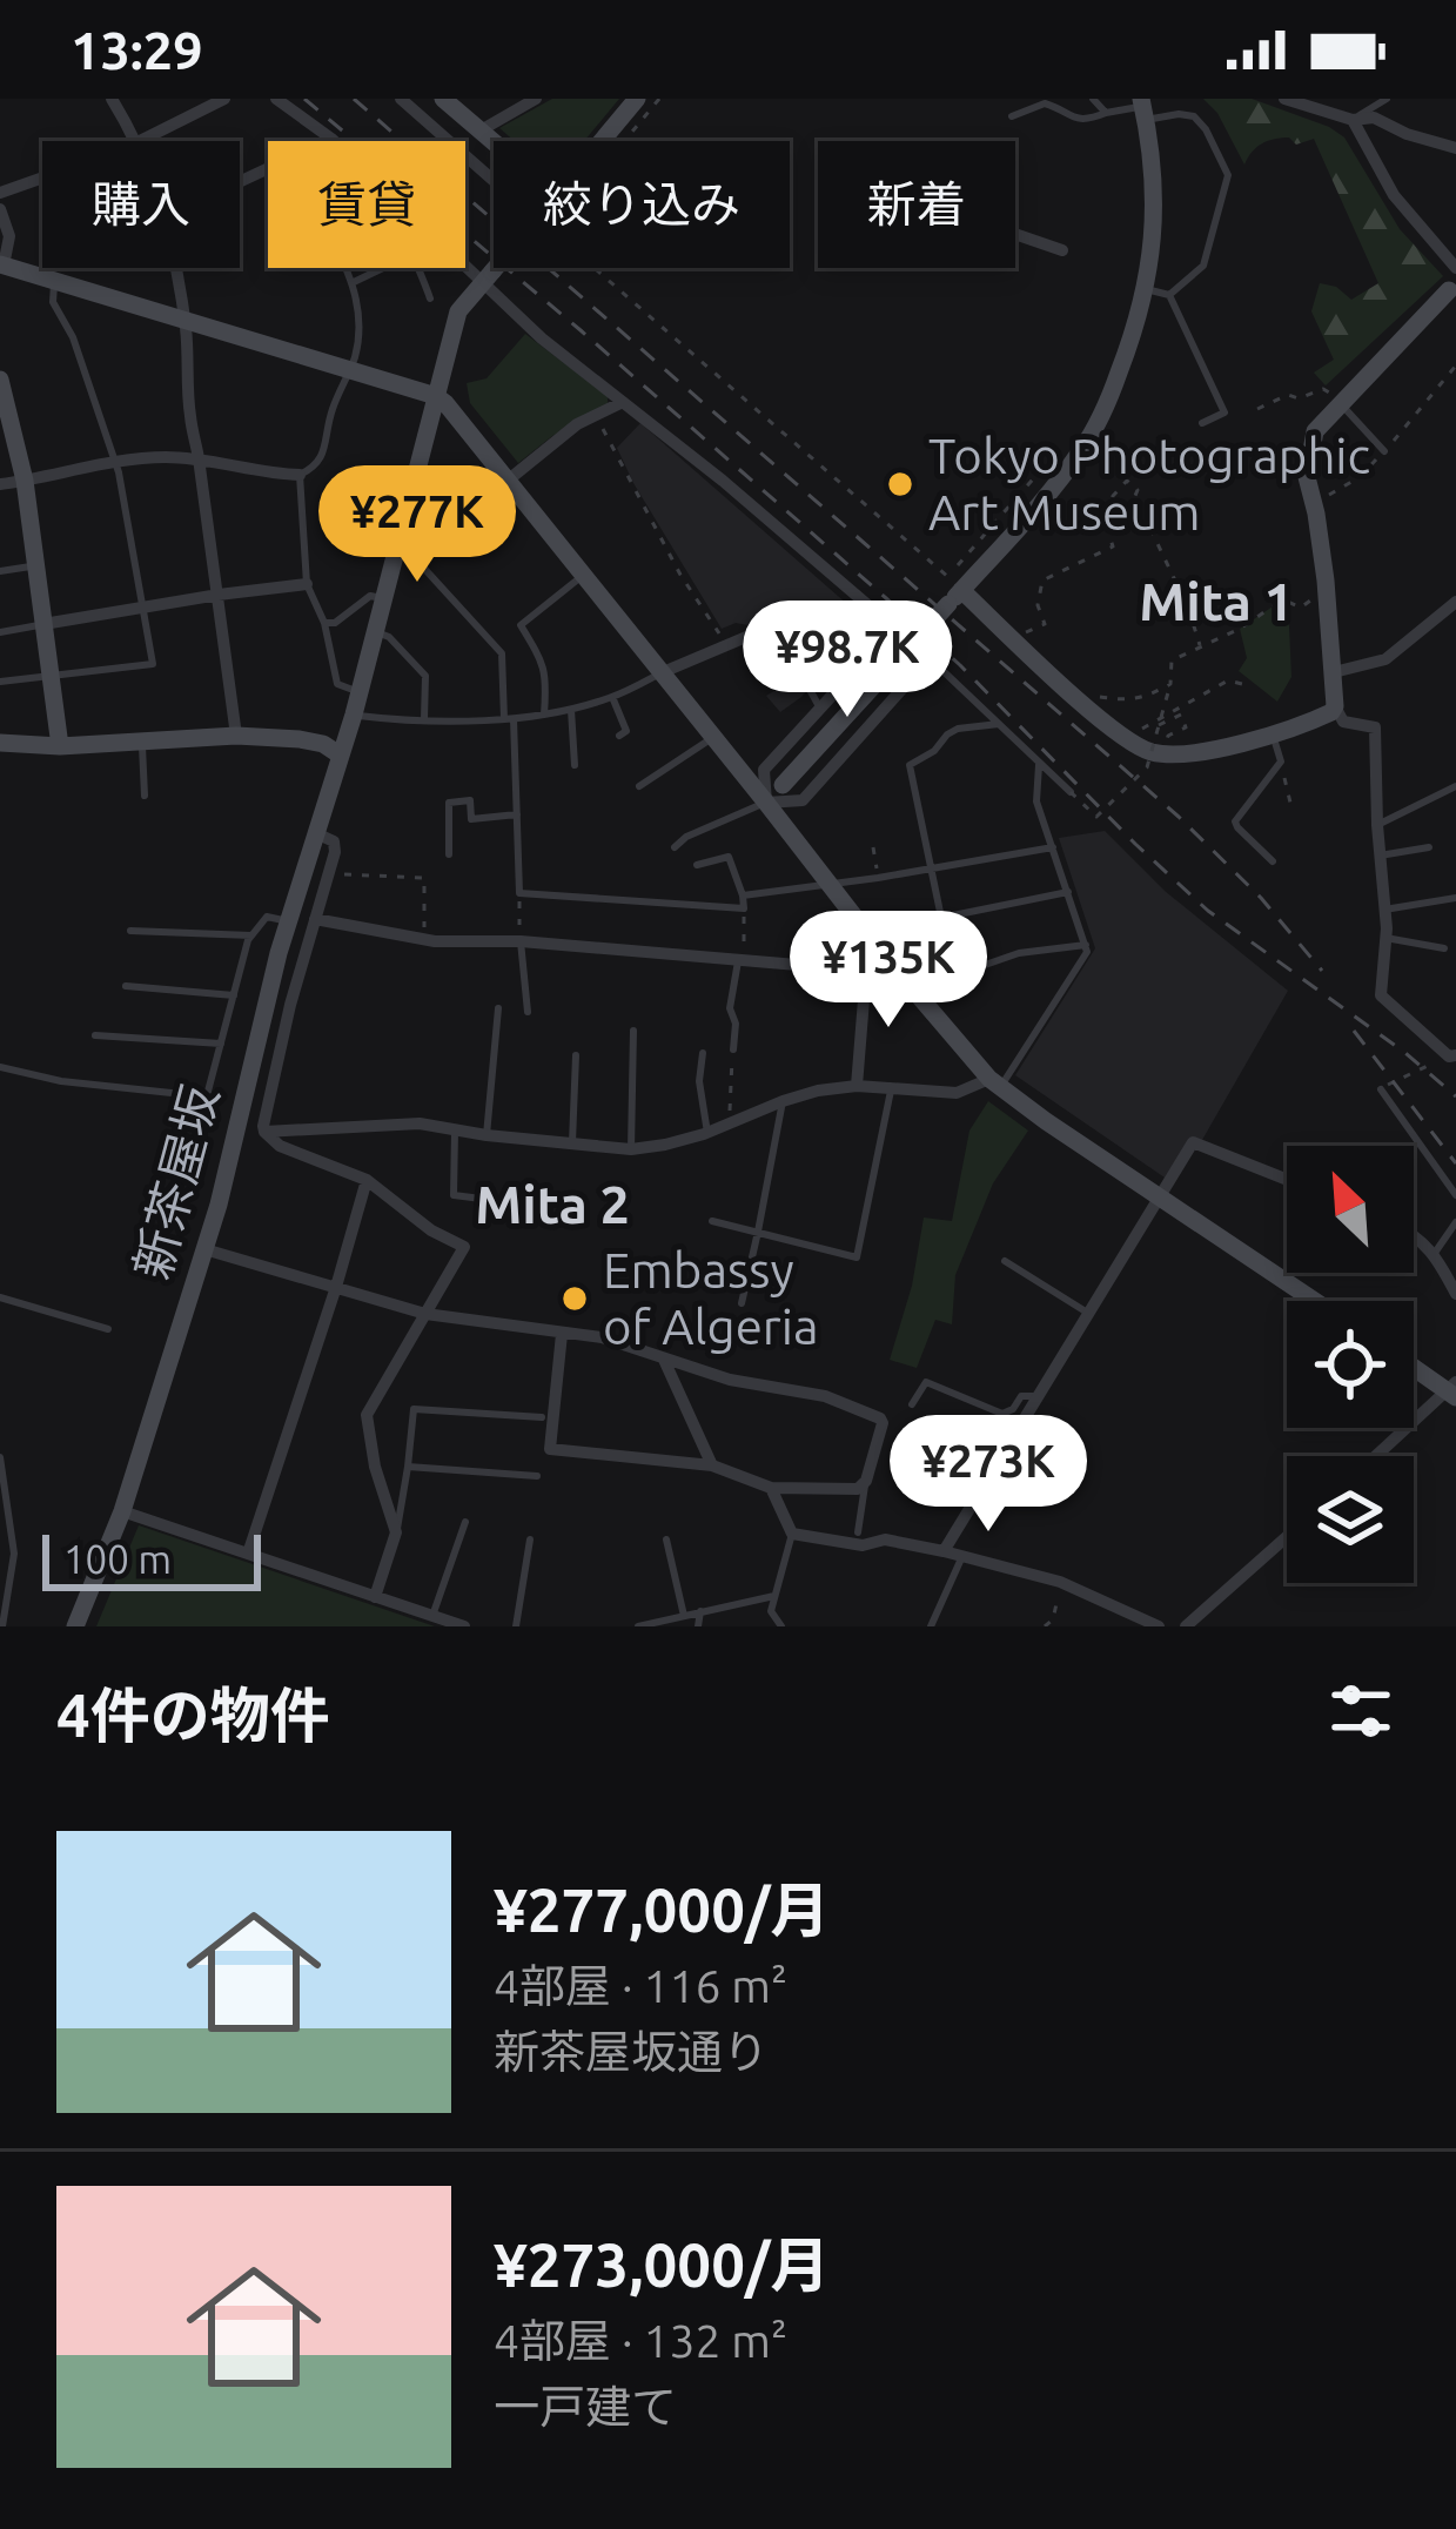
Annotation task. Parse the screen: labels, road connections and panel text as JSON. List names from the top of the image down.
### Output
{
  "streets": {
    "street": ["新茶屋坂"]
  },
  "districts": ["Mita 1", "Mita 2"],
  "places": ["Tokyo Photographic Art Museum", "Embassy of Algeria"],
  "scale_bar": "100 m",
  "north": "top left",
  "page": {
    "status": "13:29",
    "chip": [
      "購入",
      "賃貸",
      "絞り込み",
      "新着"
    ],
    "price": [
      "¥277K",
      "¥98.7K",
      "¥135K",
      "¥273K"
    ],
    "scale": "100 m",
    "heading": "4件の物件",
    "list": [
      {
        "name": "¥277,000/月",
        "note": "4部屋 · 116 m² · 新茶屋坂通り"
      },
      {
        "name": "¥273,000/月",
        "note": "4部屋 · 132 m² · 一戸建て"
      }
    ]
  }
}
